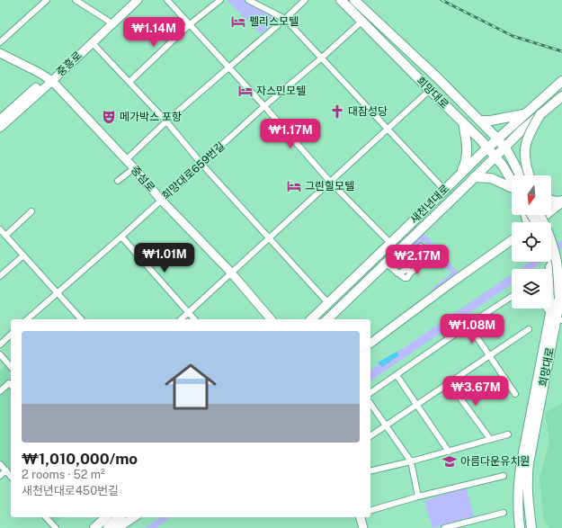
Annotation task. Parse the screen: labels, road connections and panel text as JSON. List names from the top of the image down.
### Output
{
  "streets": {
    "main road": [
      "중흥로",
      "희망대로",
      "중섬로",
      "새천년대로"
    ],
    "street": ["희망대로659번길"]
  },
  "crossings": [
    ["중흥로", "중섬로"],
    ["희망대로", "희망대로659번길"],
    ["희망대로", "새천년대로"],
    ["희망대로659번길", "중섬로"]
  ],
  "places": {
    "hotel": ["펠리스모텔", "자스민모텔", "그린힐모텔"],
    "church": ["대잠성당"],
    "theatre": ["메가박스 포항"],
    "school or university": ["아름다운유치원"]
  },
  "north": "bottom",
  "page": {
    "price": [
      "₩1.14M",
      "₩1.17M",
      "₩1.01M",
      "₩2.17M",
      "₩1.08M",
      "₩3.67M"
    ],
    "list": [
      {
        "name": "₩1,010,000/mo",
        "note": "2 rooms · 52 m² · 새천년대로450번길"
      }
    ]
  }
}
